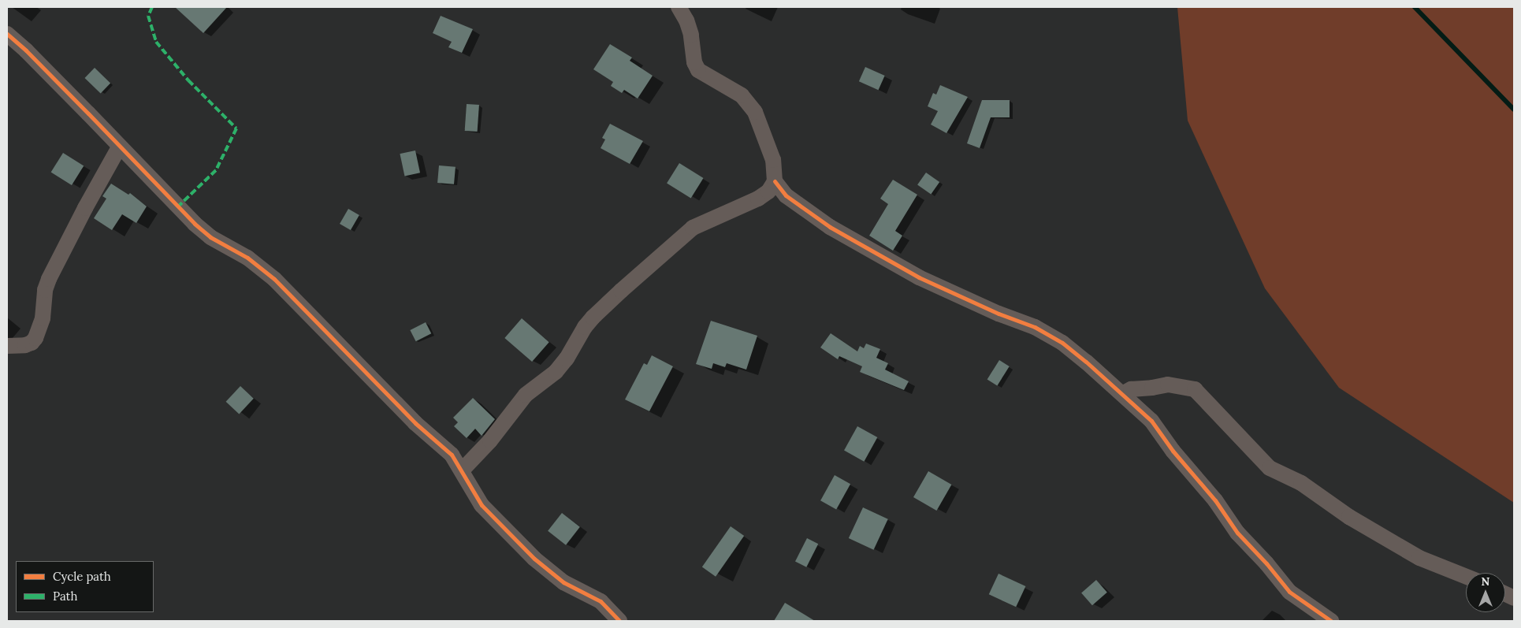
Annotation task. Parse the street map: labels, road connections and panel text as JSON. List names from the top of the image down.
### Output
{
  "legend": ["Cycle path", "Path"],
  "north": "top"
}
